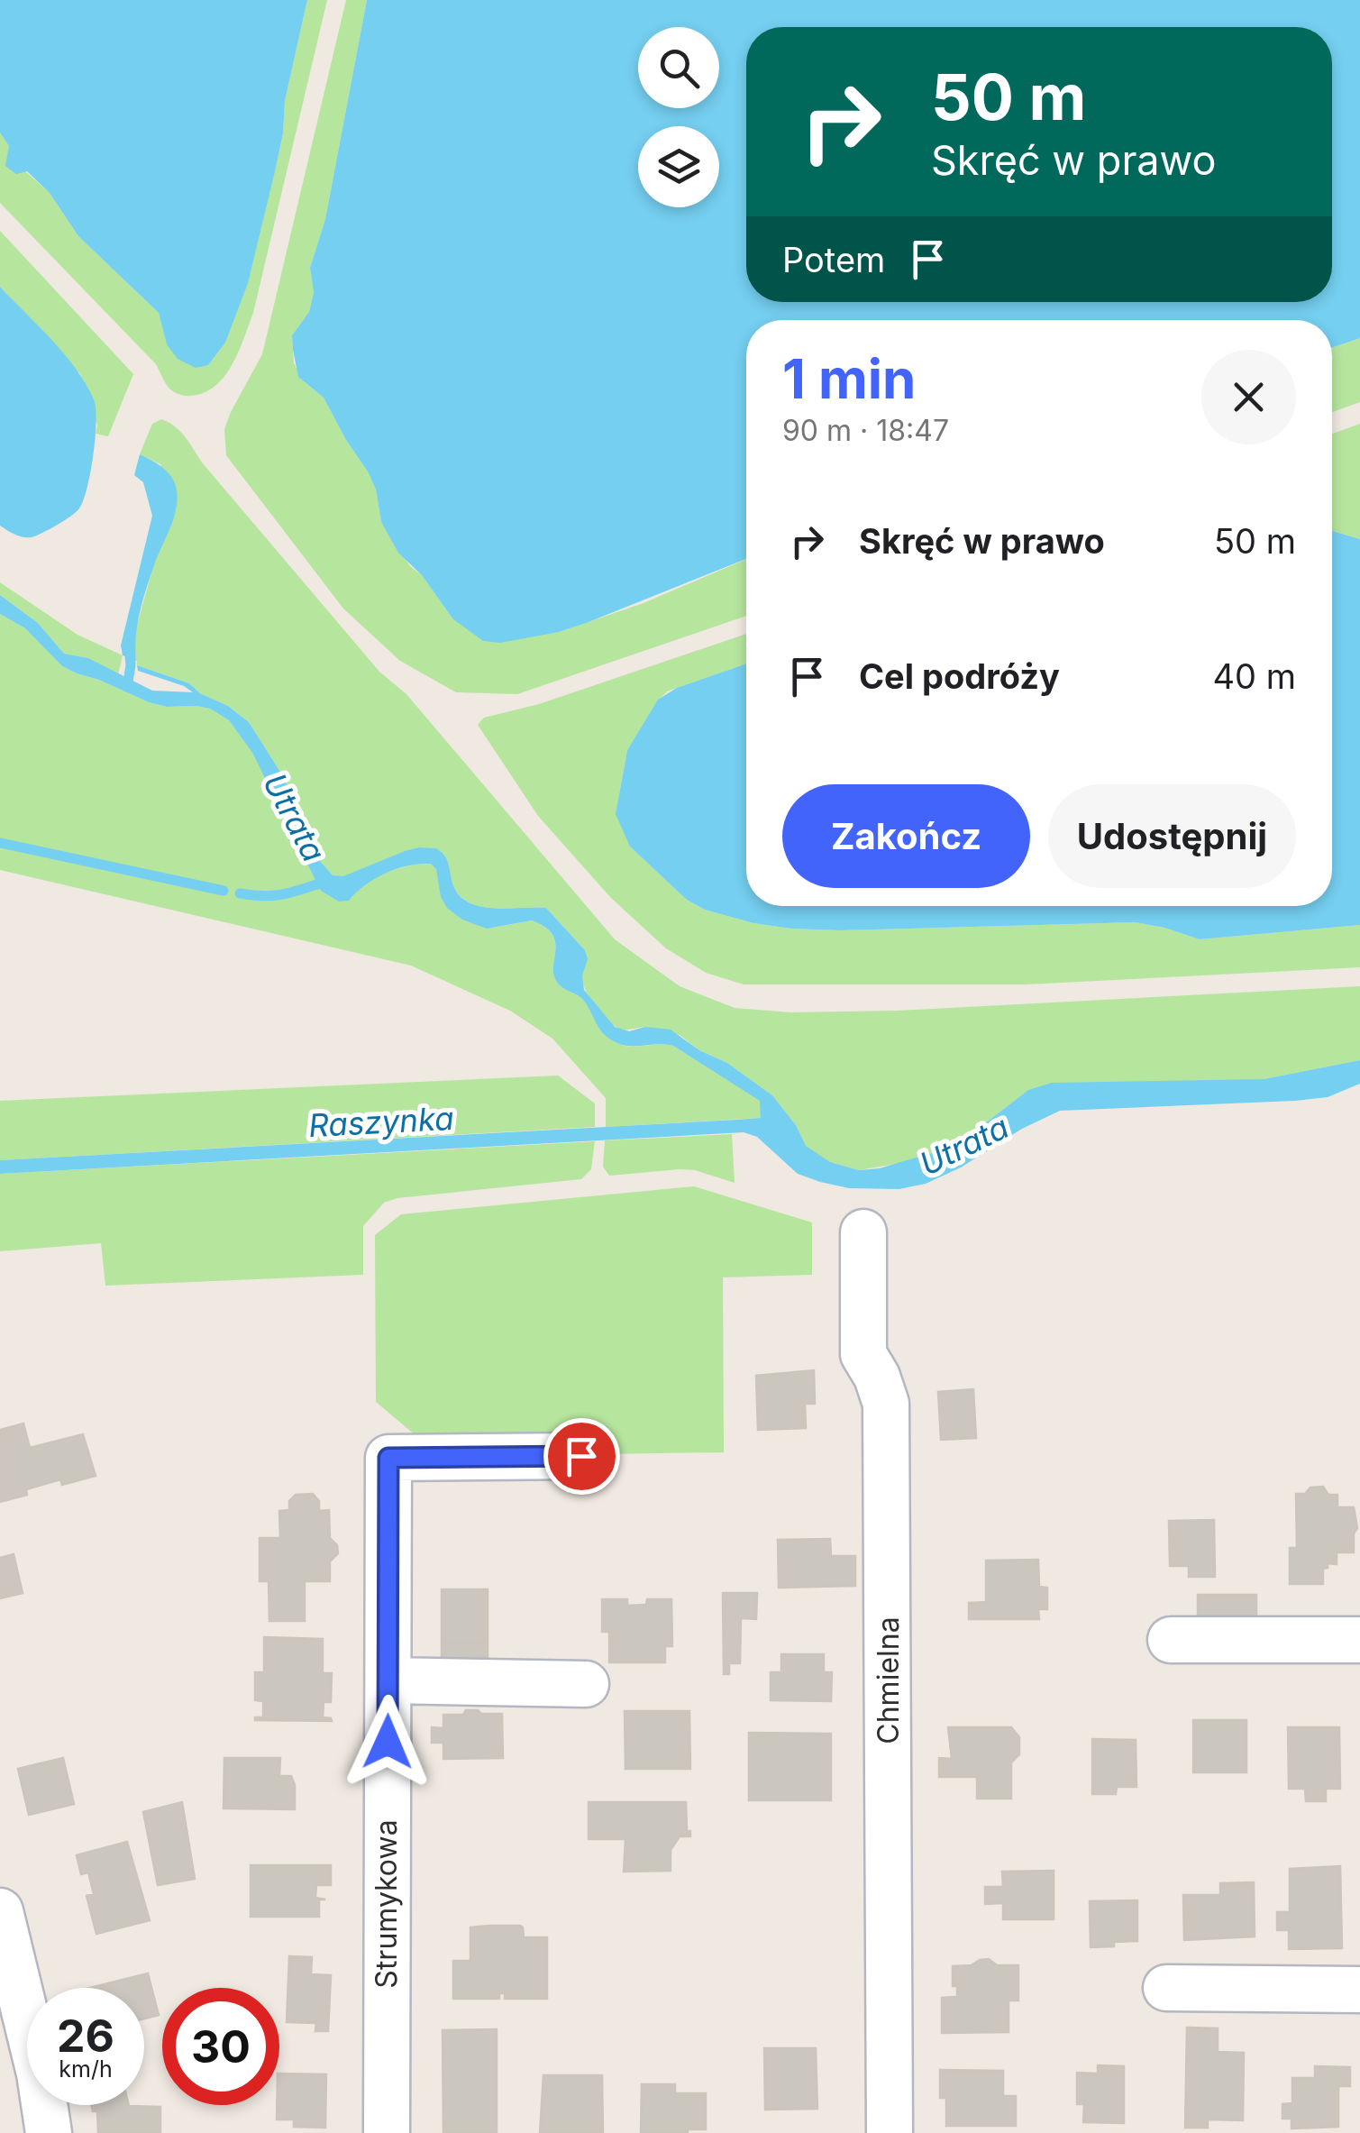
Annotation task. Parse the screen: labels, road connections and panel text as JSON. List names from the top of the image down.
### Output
{
  "streets": {
    "street": ["Chmielna", "Strumykowa"]
  },
  "water": ["Utrata", "Raszynka"],
  "page": {
    "turn": ["50 m", "Skręć w prawo"],
    "then": "Potem",
    "heading": ["1 min", "90 m · 18:47"],
    "list": [
      {
        "name": "Skręć w prawo",
        "value": "50 m"
      },
      {
        "name": "Cel podróży",
        "value": "40 m"
      }
    ],
    "buttons": ["Zakończ", "Udostępnij"],
    "speed": "26 km/h",
    "limit": "30"
  }
}
